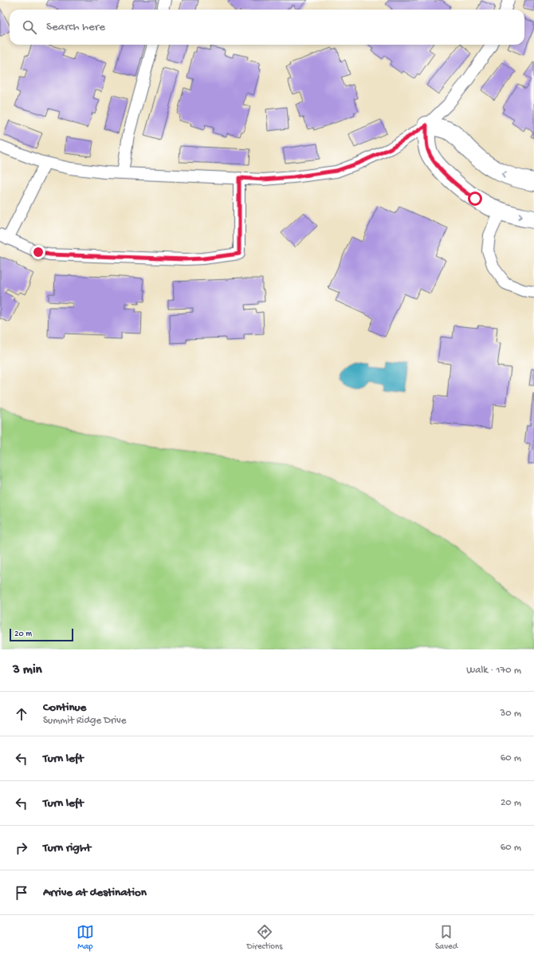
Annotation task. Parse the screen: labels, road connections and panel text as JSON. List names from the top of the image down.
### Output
{
  "scale_bar": "20 m",
  "page": {
    "search": "Search here",
    "scale": "20 m",
    "heading": ["3 min", "Walk · 170 m"],
    "list": [
      ["Continue", "Summit Ridge Drive", "30 m"],
      ["Turn left", "60 m"],
      ["Turn left", "20 m"],
      ["Turn right", "60 m"],
      "Arrive at destination"
    ],
    "nav": ["Map", "Directions", "Saved"]
  }
}
